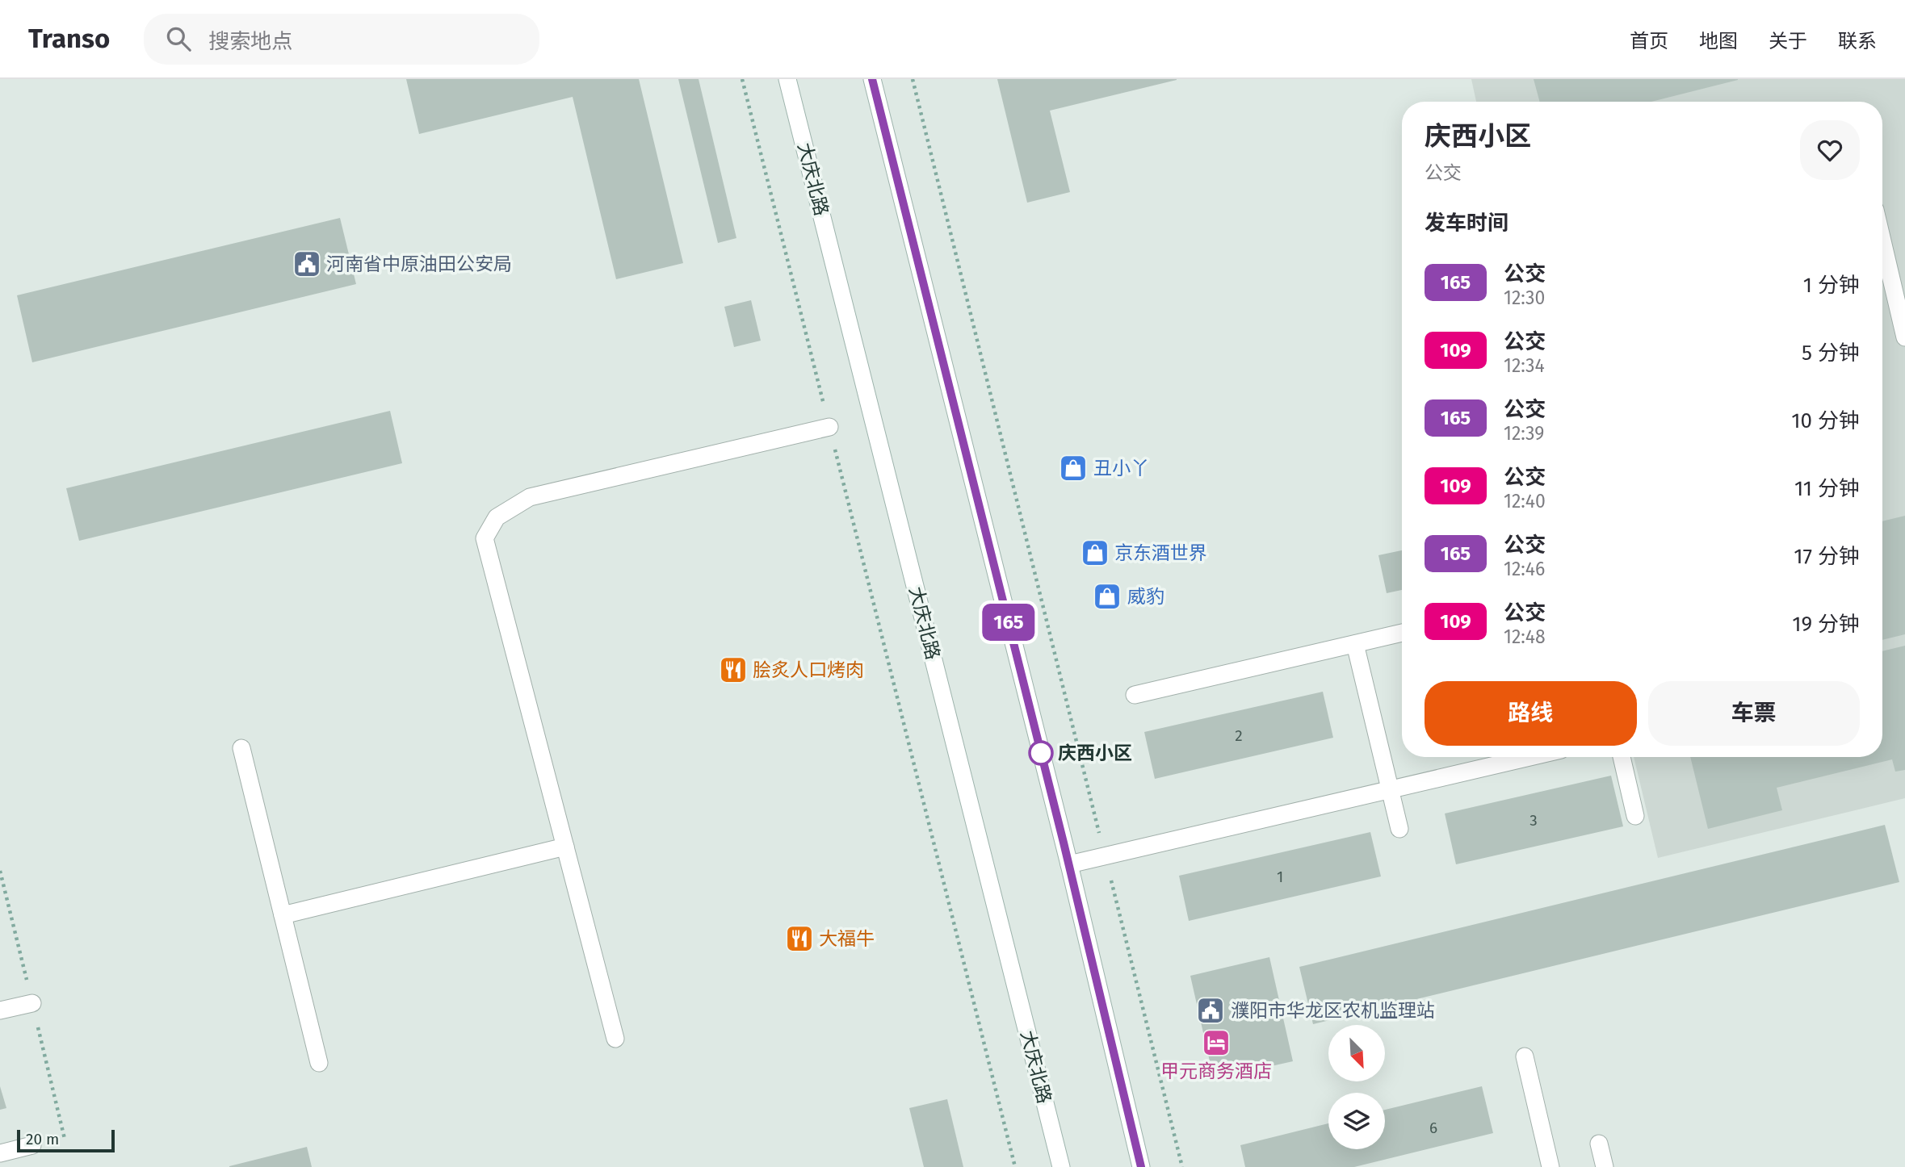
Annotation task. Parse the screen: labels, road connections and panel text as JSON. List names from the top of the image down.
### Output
{
  "streets": {
    "street": ["大庆北路"]
  },
  "places": {
    "public building": ["河南省中原油田公安局", "濮阳市华龙区农机监理站"],
    "shop": ["丑小丫", "京东酒世界", "威豹"],
    "restaurant": ["脍炙人口烤肉", "大福牛"],
    "other": ["庆西小区"],
    "hotel": ["甲元商务酒店"]
  },
  "lines": ["bus line 165"],
  "house_numbers": [
    "2",
    "3",
    "1",
    "6"
  ],
  "scale_bar": "20 m",
  "north": "bottom right",
  "page": {
    "header": "Transo",
    "search": "搜索地点",
    "nav": [
      "首页",
      "地图",
      "关于",
      "联系"
    ],
    "on_map": "165",
    "heading": [
      ["庆西小区", "公交"],
      "发车时间"
    ],
    "list": [
      {
        "mark": "165",
        "name": "公交",
        "note": "12:30",
        "value": "1 分钟"
      },
      {
        "mark": "109",
        "name": "公交",
        "note": "12:34",
        "value": "5 分钟"
      },
      {
        "mark": "165",
        "name": "公交",
        "note": "12:39",
        "value": "10 分钟"
      },
      {
        "mark": "109",
        "name": "公交",
        "note": "12:40",
        "value": "11 分钟"
      },
      {
        "mark": "165",
        "name": "公交",
        "note": "12:46",
        "value": "17 分钟"
      },
      {
        "mark": "109",
        "name": "公交",
        "note": "12:48",
        "value": "19 分钟"
      }
    ],
    "buttons": ["路线", "车票"],
    "scale": "20 m"
  }
}
